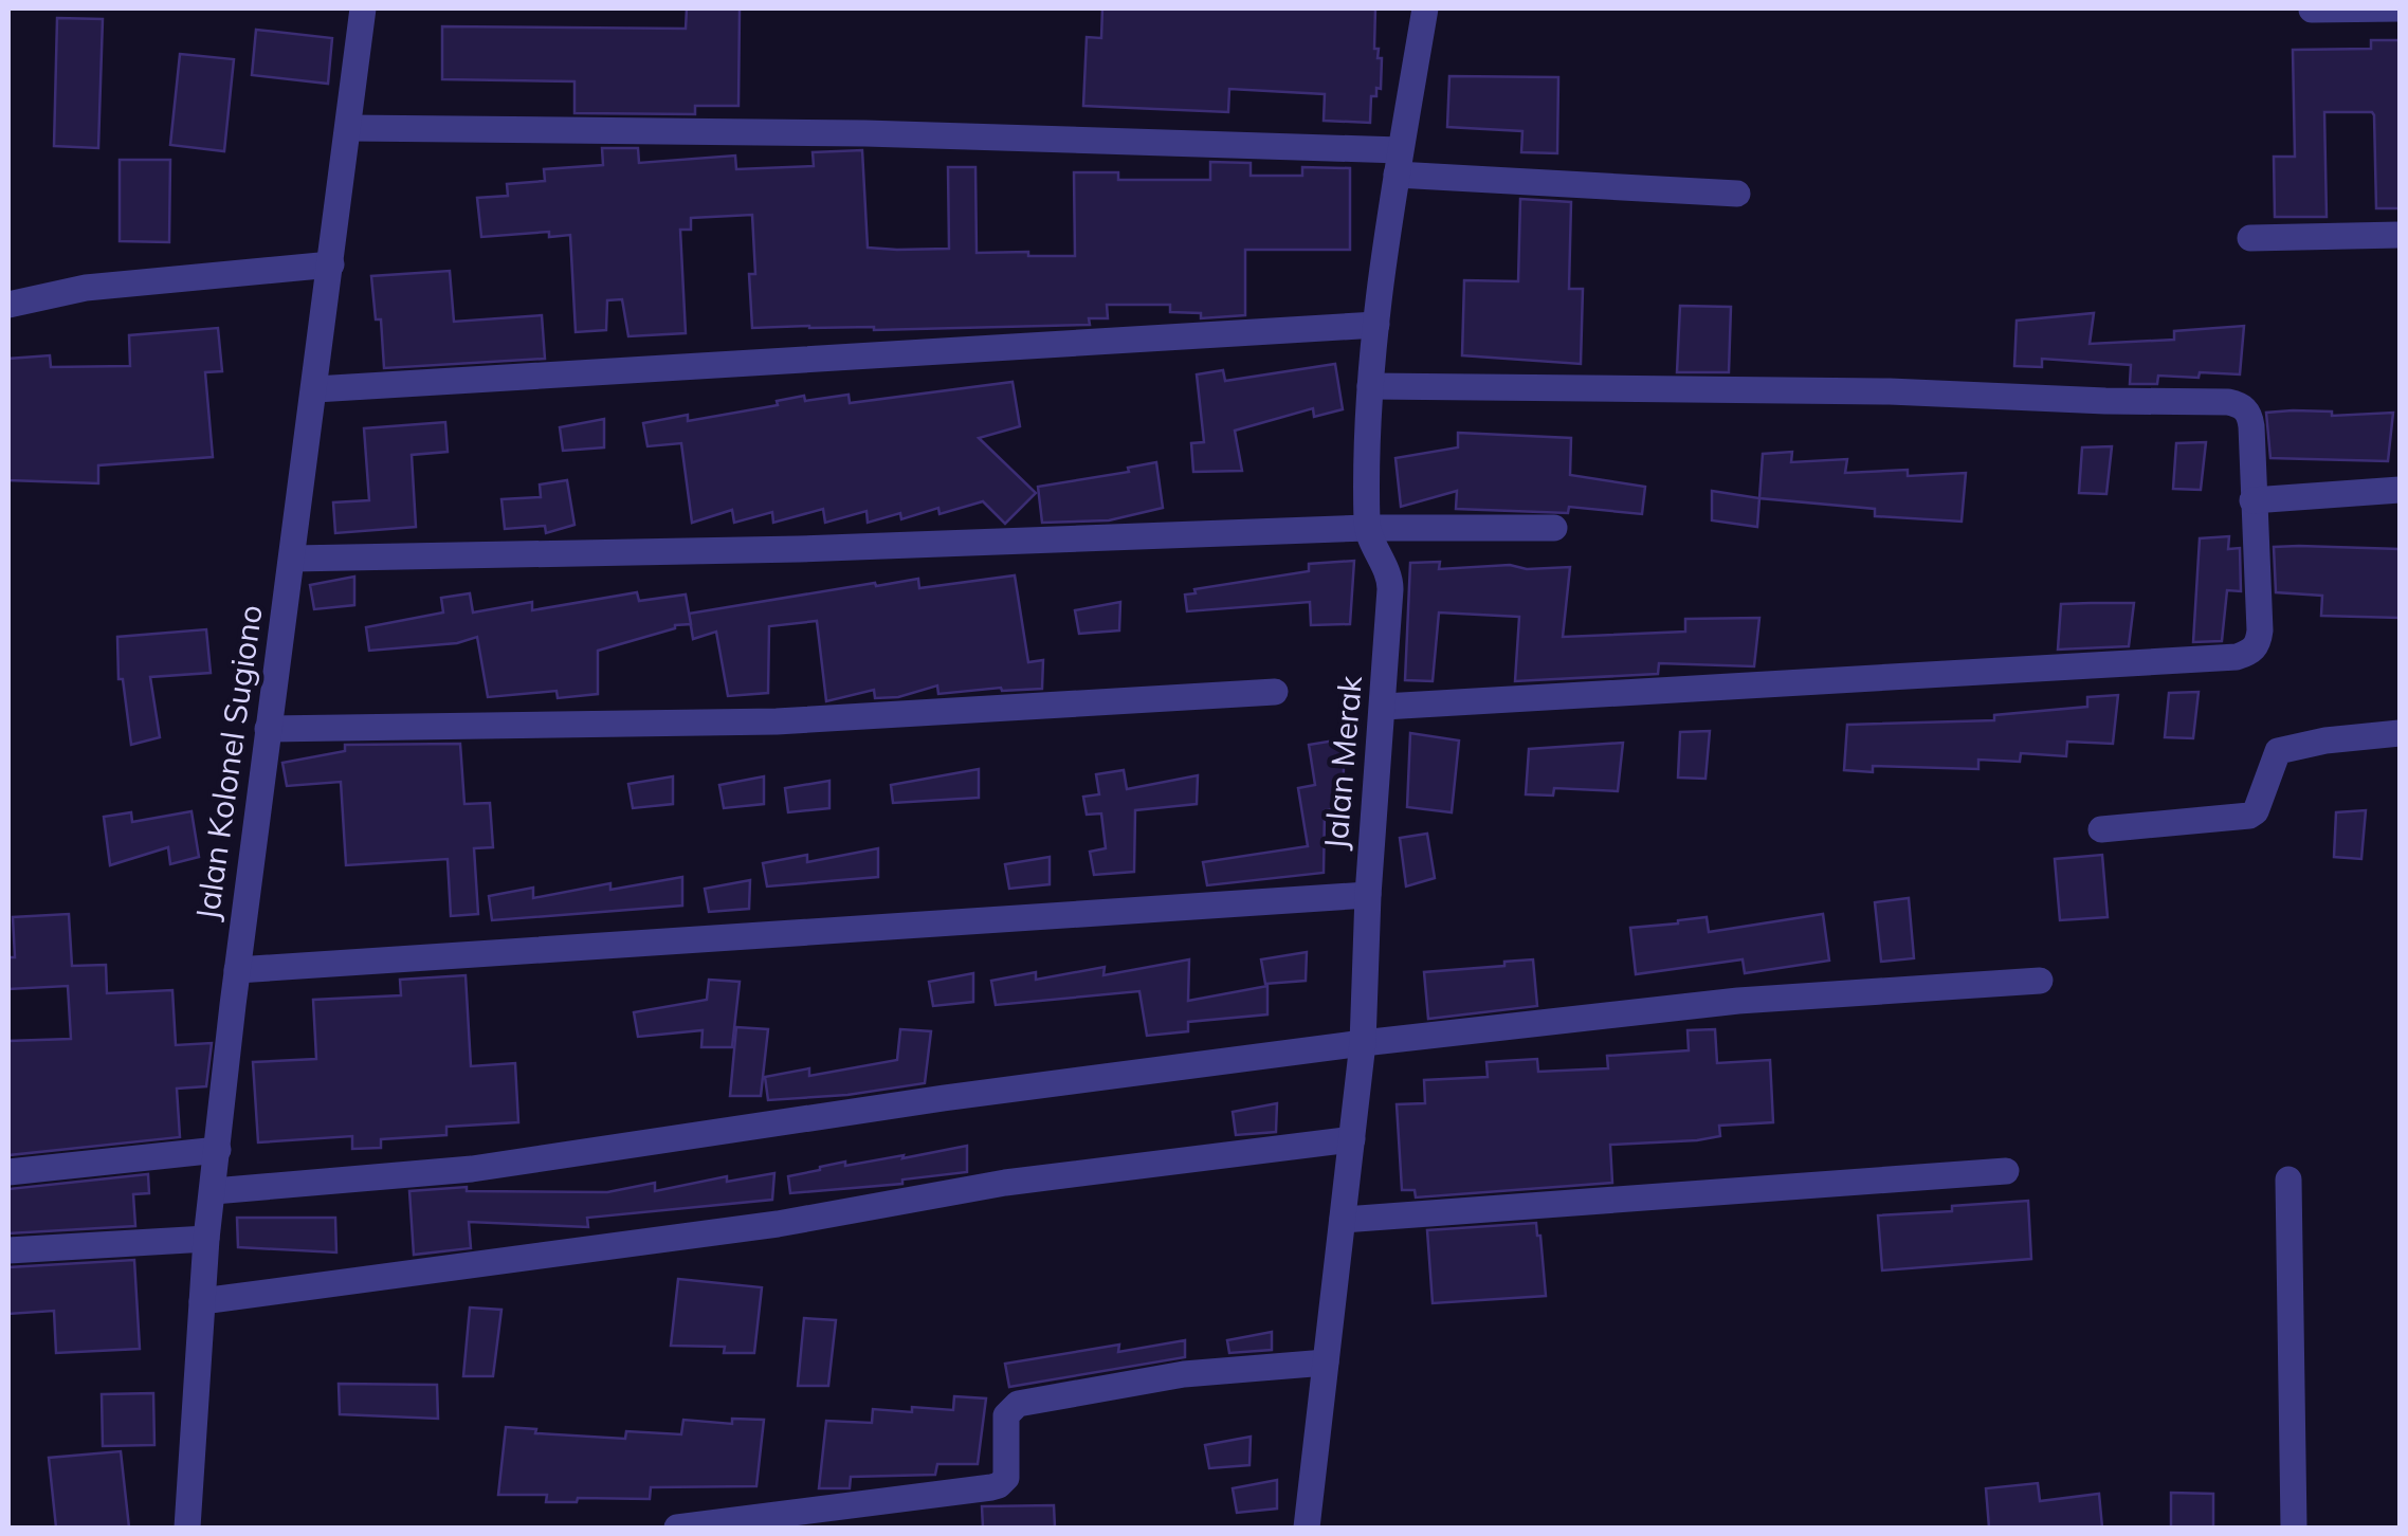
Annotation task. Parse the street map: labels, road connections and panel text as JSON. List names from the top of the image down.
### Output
{
  "streets": {
    "street": ["Jalan Kolonel Sugiono", "Jalan Merak"]
  }
}
